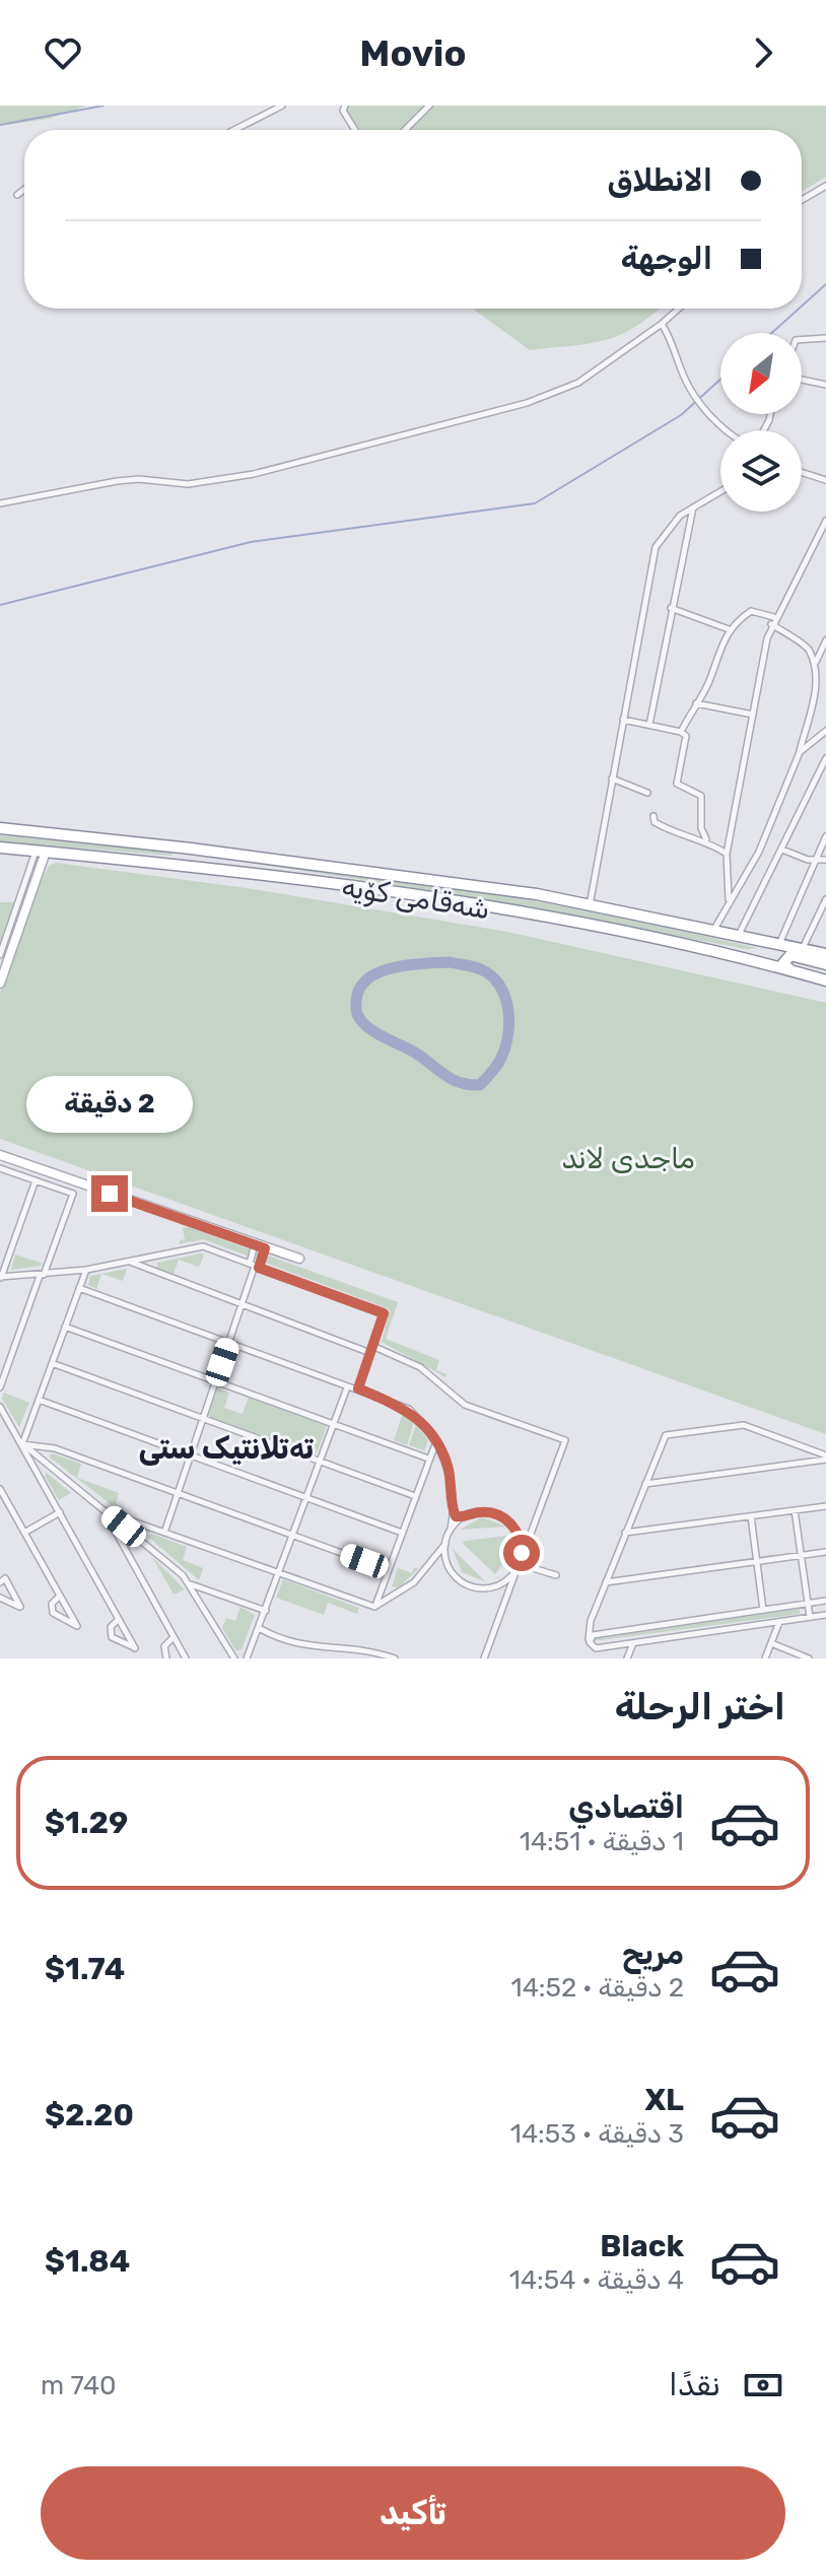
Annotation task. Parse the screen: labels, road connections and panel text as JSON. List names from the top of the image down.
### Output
{
  "streets": {
    "highway": ["شەقامی کۆیە"]
  },
  "districts": ["تەتلانتیک ستی"],
  "parks": ["ماجدی لاند"],
  "north": "bottom left",
  "page": {
    "header": "Movio",
    "banner": ["الانطلاق", "الوجهة"],
    "bubble": "2 دقيقة",
    "heading": "اختر الرحلة",
    "list": [
      {
        "name": "اقتصادي",
        "note": "1 دقيقة · 14:51",
        "value": "$1.29"
      },
      {
        "name": "مريح",
        "note": "2 دقيقة · 14:52",
        "value": "$1.74"
      },
      {
        "name": "XL",
        "note": "3 دقيقة · 14:53",
        "value": "$2.20"
      },
      {
        "name": "Black",
        "note": "4 دقيقة · 14:54",
        "value": "$1.84"
      }
    ],
    "pay": ["نقدًا", "740 m"],
    "buttons": "تأكيد"
  }
}
